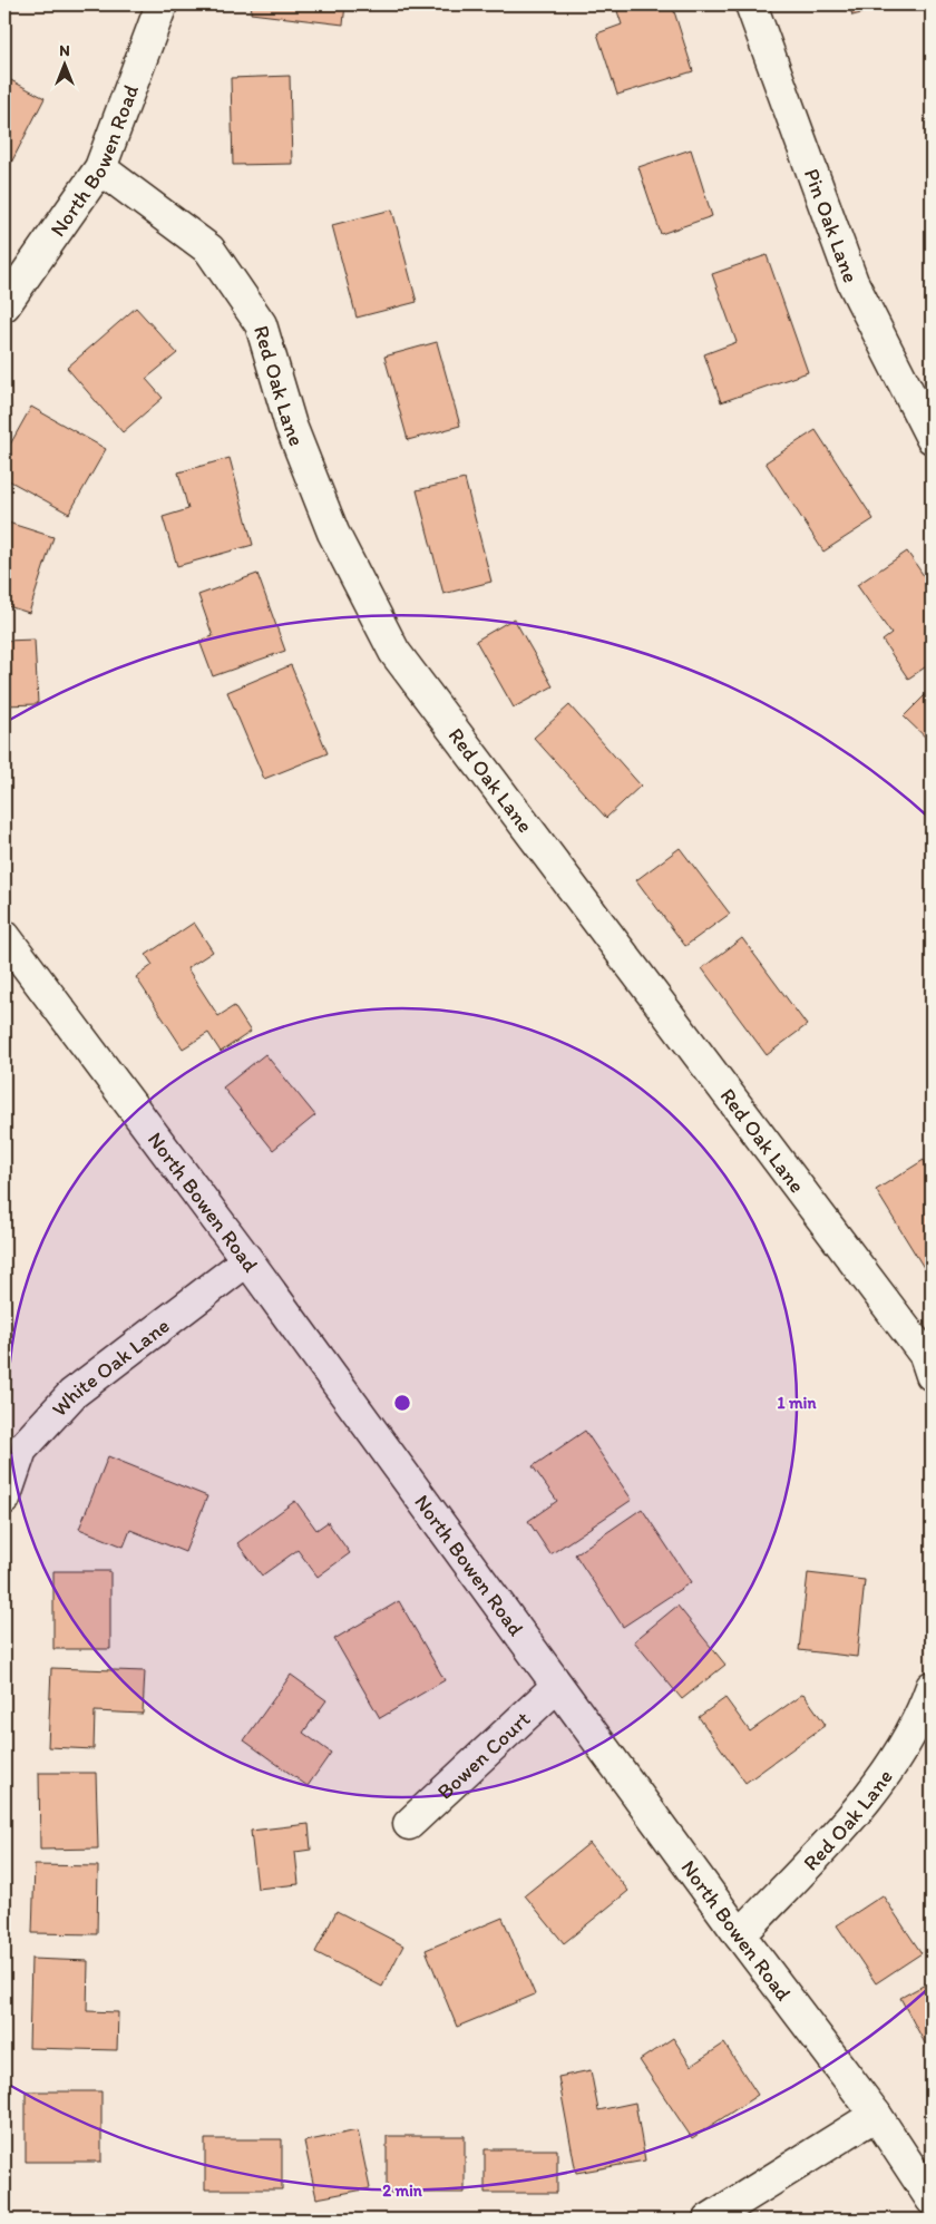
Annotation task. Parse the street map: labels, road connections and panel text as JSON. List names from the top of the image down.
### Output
{
  "streets": {
    "street": [
      "North Bowen Road",
      "Pin Oak Lane",
      "Red Oak Lane",
      "White Oak Lane",
      "Bowen Court"
    ]
  },
  "crossings": [
    ["North Bowen Road", "Red Oak Lane"],
    ["North Bowen Road", "White Oak Lane"],
    ["North Bowen Road", "Bowen Court"]
  ],
  "north": "top",
  "rings": ["1 min", "2 min"]
}
